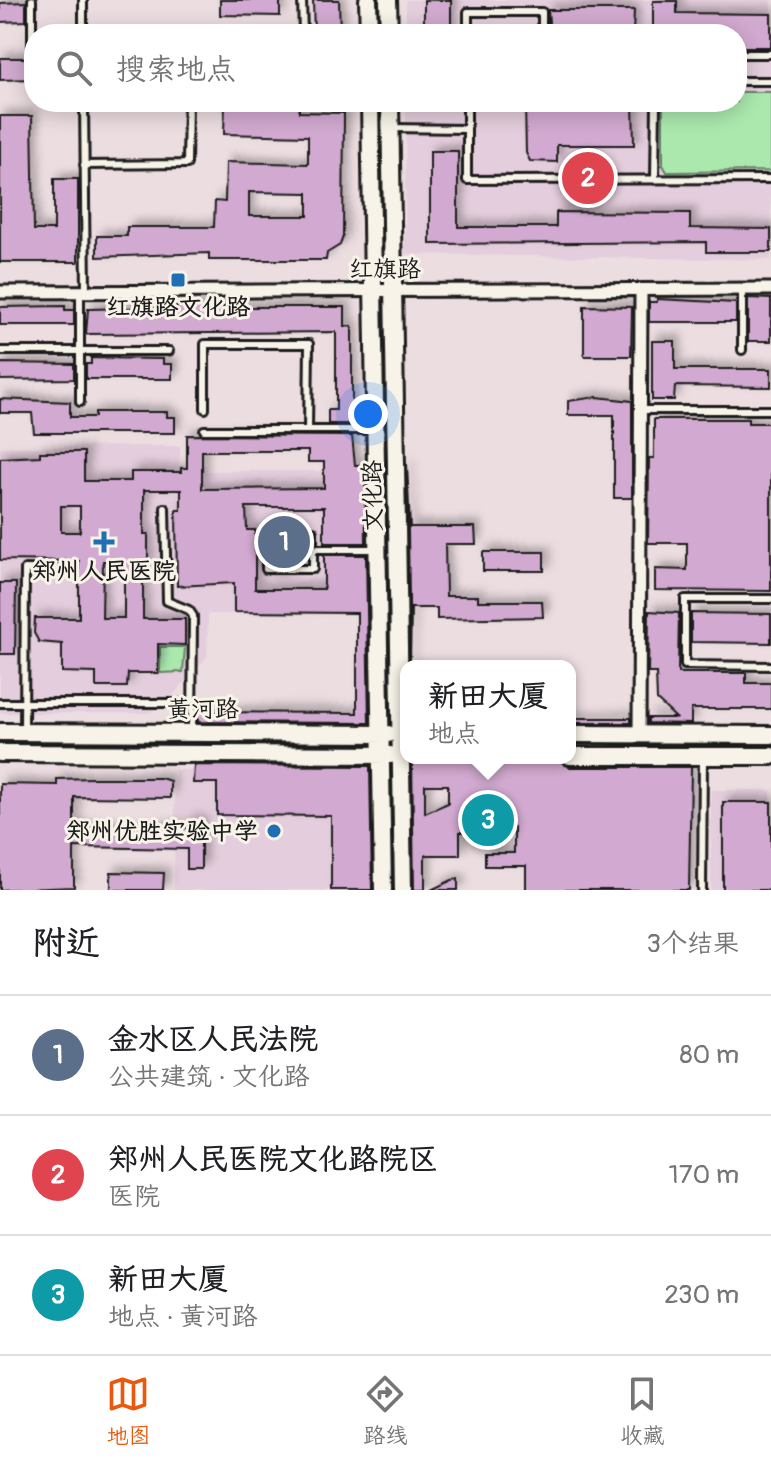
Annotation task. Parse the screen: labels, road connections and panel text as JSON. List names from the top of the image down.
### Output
{
  "streets": {
    "main road": ["文化路", "黄河路"],
    "street": ["红旗路"]
  },
  "crossings": [
    ["红旗路", "文化路"],
    ["文化路", "黄河路"]
  ],
  "places": {
    "transit": ["红旗路文化路"],
    "health": ["郑州人民医院"],
    "other": ["郑州优胜实验中学"]
  },
  "page": {
    "search": "搜索地点",
    "pins": ["2", "1", "3"],
    "popup": ["新田大厦", "地点"],
    "heading": ["附近", "3个结果"],
    "list": [
      {
        "mark": "1",
        "name": "金水区人民法院",
        "note": "公共建筑 · 文化路",
        "value": "80 m"
      },
      {
        "mark": "2",
        "name": "郑州人民医院文化路院区",
        "note": "医院",
        "value": "170 m"
      },
      {
        "mark": "3",
        "name": "新田大厦",
        "note": "地点 · 黄河路",
        "value": "230 m"
      }
    ],
    "nav": ["地图", "路线", "收藏"]
  }
}
